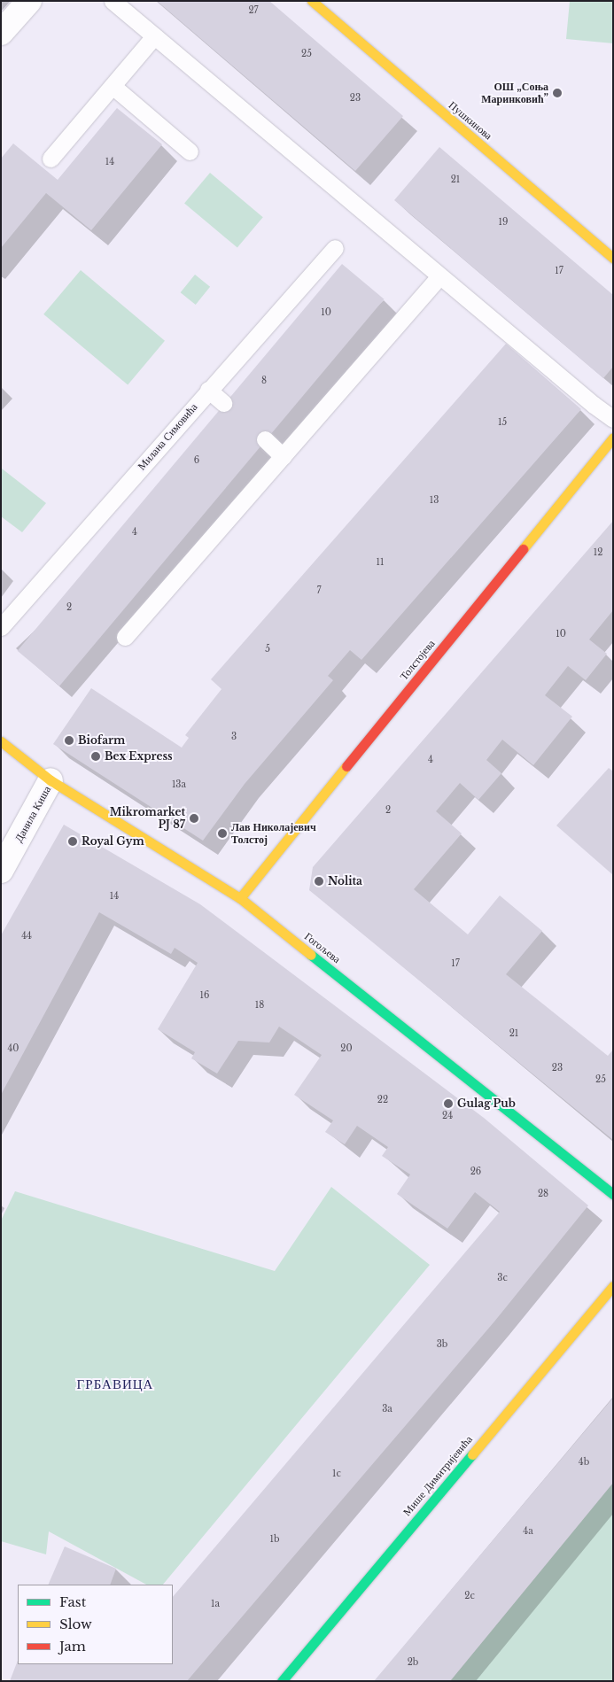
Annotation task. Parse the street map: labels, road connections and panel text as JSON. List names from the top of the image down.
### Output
{
  "streets": {
    "street": [
      "Пушкинова",
      "Толстојева",
      "Данила Киша",
      "Гогољева",
      "Мише Димитријевића"
    ],
    "lane": ["Милана Симовића"]
  },
  "crossings": [
    ["Толстојева", "Гогољева"],
    ["Данила Киша", "Гогољева"]
  ],
  "districts": ["ГРБАВИЦА"],
  "places": [
    "ОШ „Соња Маринковић”",
    "Biofarm",
    "Bex Express",
    "Mikromarket PJ 87",
    "Лав Николајевич Толстој",
    "Royal Gym",
    "Nolita",
    "Gulag Pub"
  ],
  "house_numbers": [
    "27",
    "25",
    "23",
    "14",
    "21",
    "19",
    "17",
    "10",
    "8",
    "15",
    "6",
    "13",
    "4",
    "12",
    "11",
    "7",
    "2",
    "10",
    "5",
    "3",
    "4",
    "13a",
    "2",
    "14",
    "44",
    "17",
    "16",
    "18",
    "21",
    "40",
    "20",
    "23",
    "25",
    "22",
    "24",
    "26",
    "28",
    "3c",
    "3b",
    "3a",
    "4b",
    "1c",
    "4a",
    "1b",
    "2c",
    "1a",
    "2b"
  ],
  "legend": ["Fast", "Slow", "Jam"]
}
